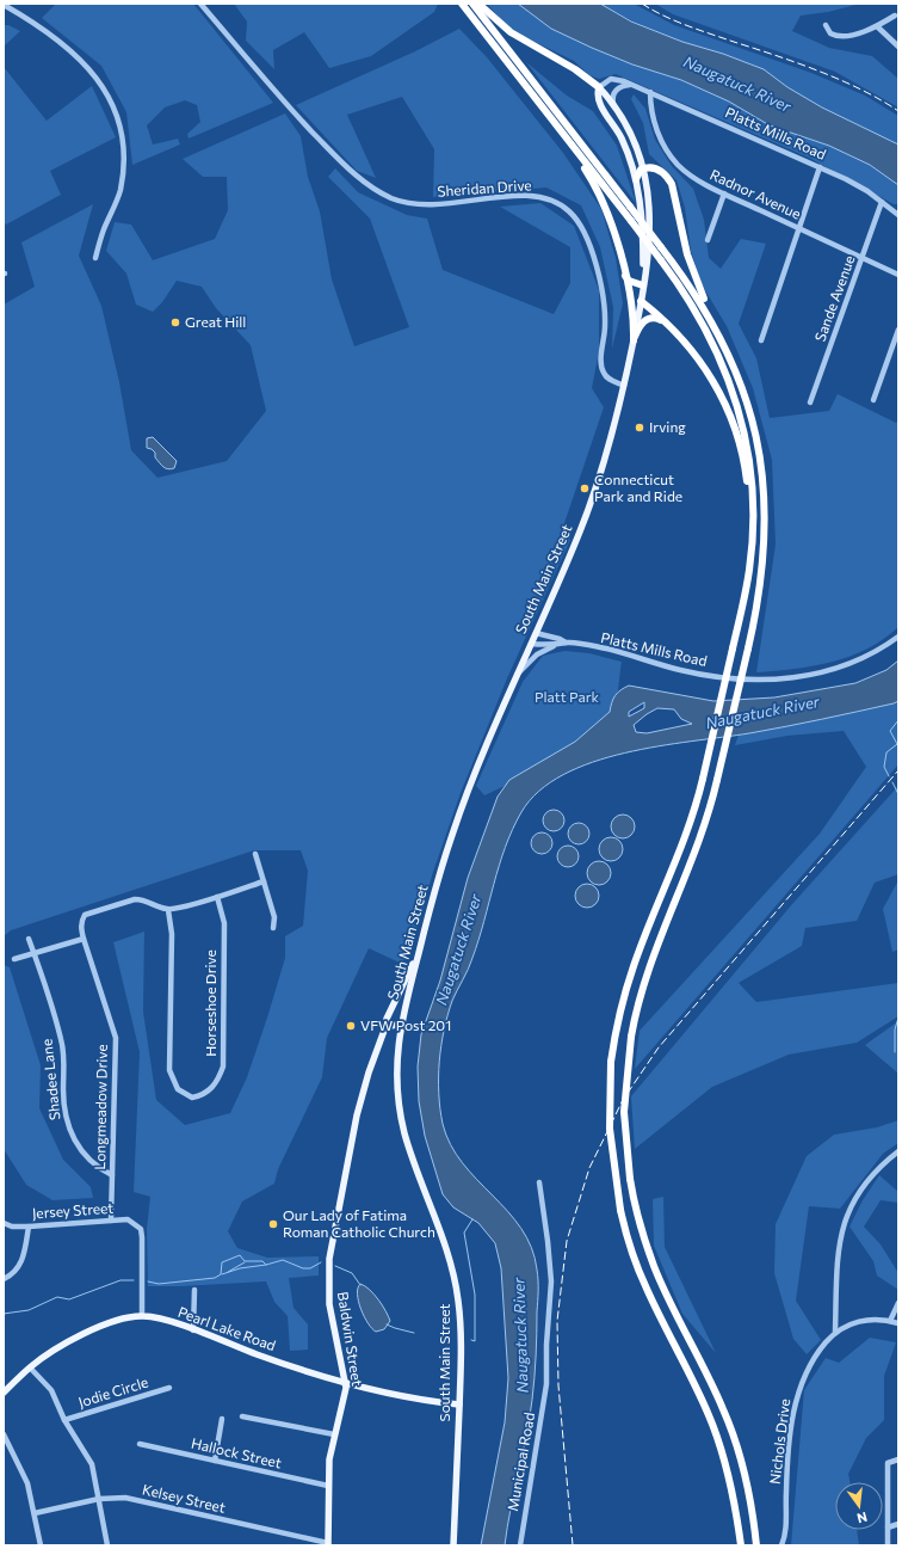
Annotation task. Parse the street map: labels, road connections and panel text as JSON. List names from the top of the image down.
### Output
{
  "streets": {
    "main road": ["South Main Street", "Pearl Lake Road", "Baldwin Street"],
    "street": [
      "Platts Mills Road",
      "Sheridan Drive",
      "Radnor Avenue",
      "Sande Avenue",
      "Horseshoe Drive",
      "Shadee Lane",
      "Longmeadow Drive",
      "Jersey Street",
      "Jodie Circle",
      "Nichols Drive",
      "Hallock Street",
      "Municipal Road",
      "Kelsey Street"
    ]
  },
  "crossings": [
    ["Platts Mills Road", "Radnor Avenue"],
    ["Platts Mills Road", "Sande Avenue"],
    ["Platts Mills Road", "South Main Street"],
    ["Sheridan Drive", "South Main Street"],
    ["Radnor Avenue", "Sande Avenue"],
    ["South Main Street", "Pearl Lake Road"],
    ["South Main Street", "Baldwin Street"],
    ["Horseshoe Drive", "Longmeadow Drive"],
    ["Shadee Lane", "Longmeadow Drive"],
    ["Longmeadow Drive", "Jersey Street"],
    ["Jersey Street", "Pearl Lake Road"],
    ["Pearl Lake Road", "Baldwin Street"],
    ["Baldwin Street", "Hallock Street"],
    ["Baldwin Street", "Kelsey Street"]
  ],
  "water": ["Naugatuck River"],
  "parks": ["Platt Park"],
  "places": [
    "Great Hill",
    "Irving",
    "Connecticut Park and Ride",
    "VFW Post 201",
    "Our Lady of Fatima Roman Catholic Church"
  ],
  "north": "bottom"
}
